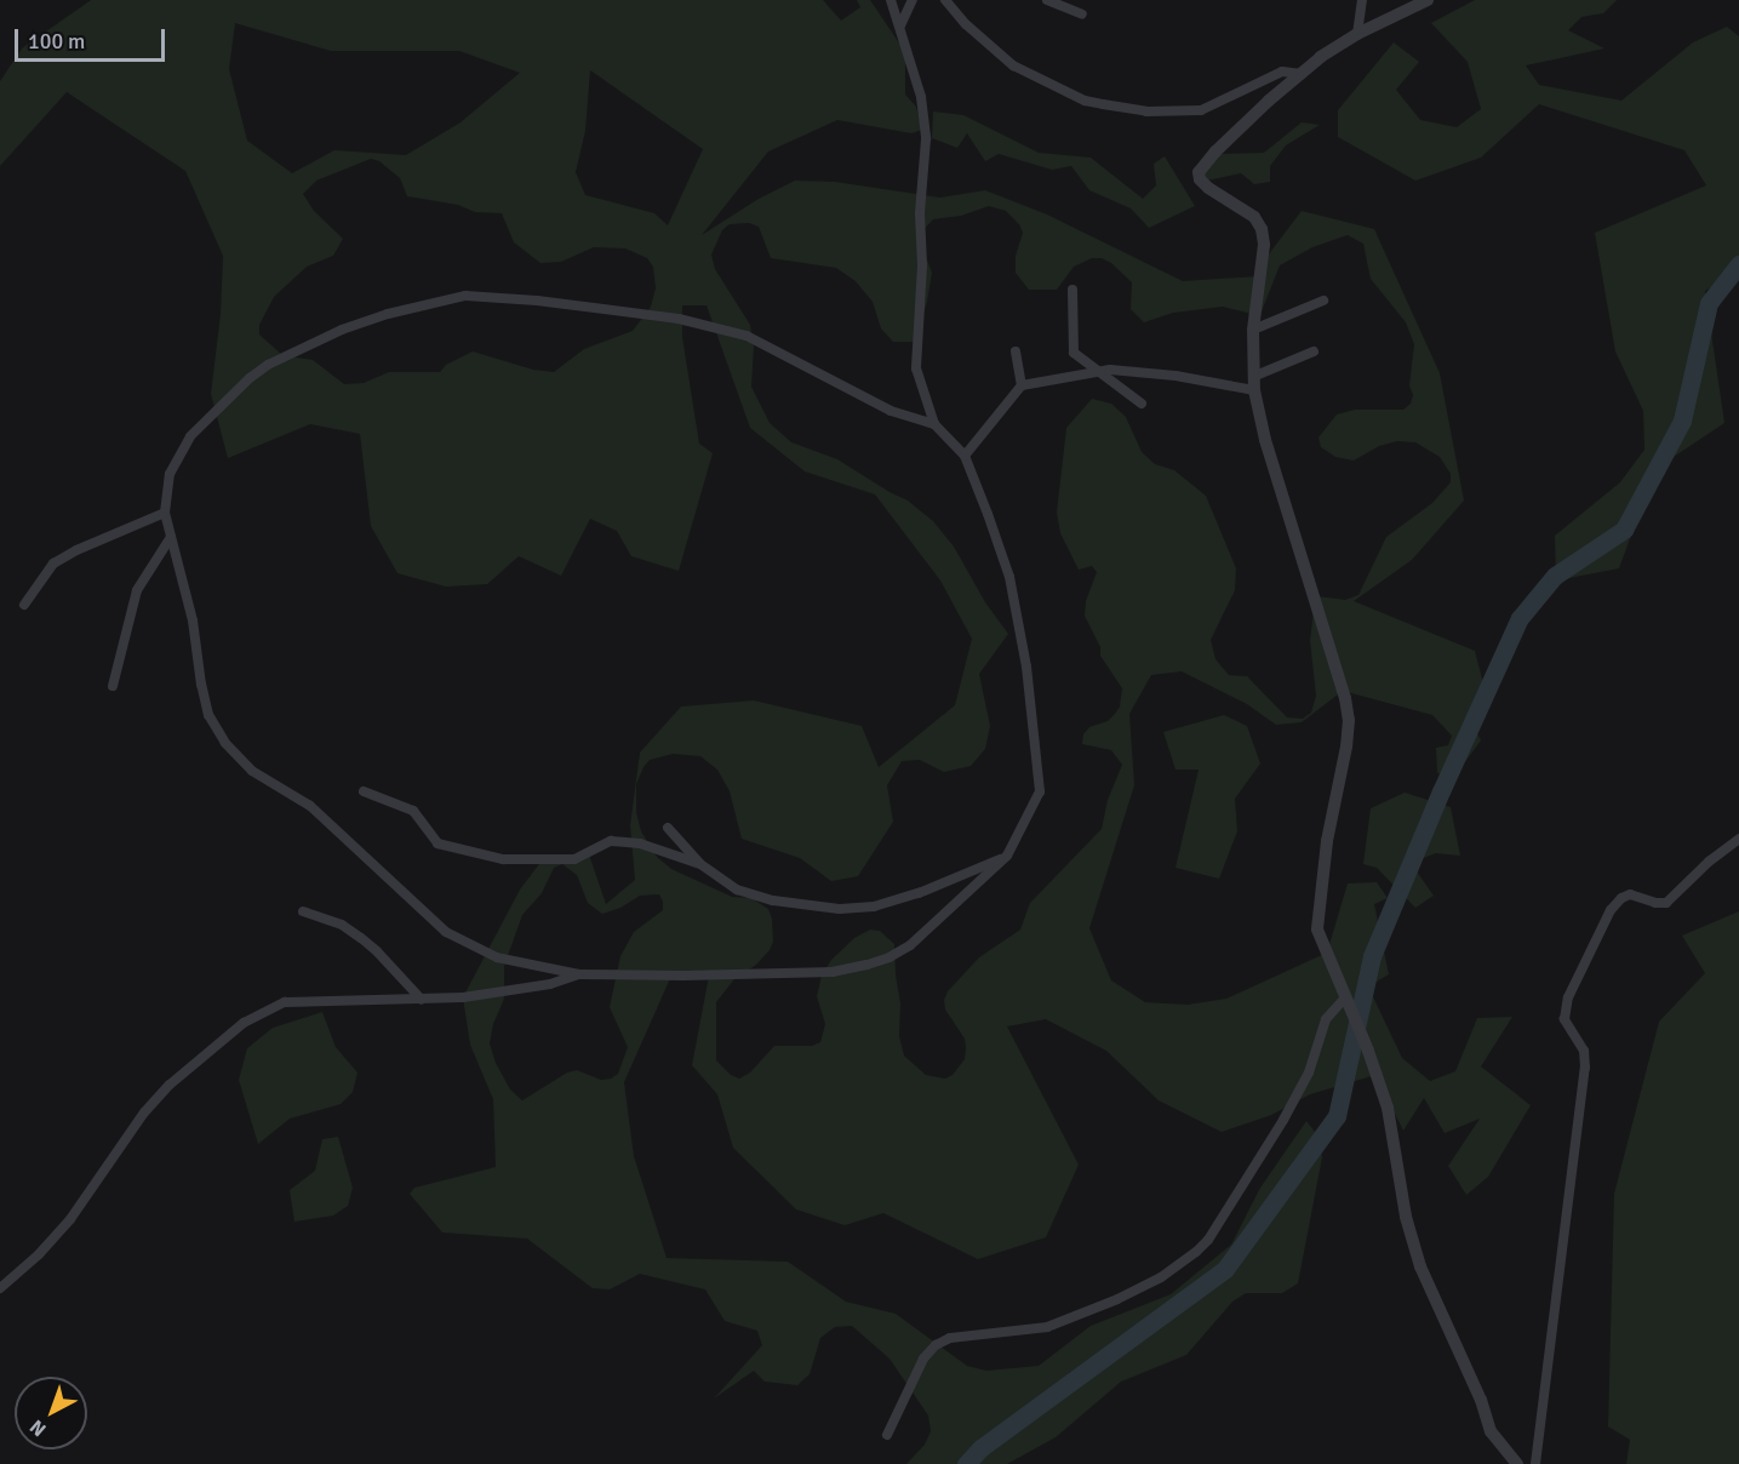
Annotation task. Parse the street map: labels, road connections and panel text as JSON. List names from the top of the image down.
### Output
{
  "scale_bar": "100 m",
  "north": "bottom left"
}
